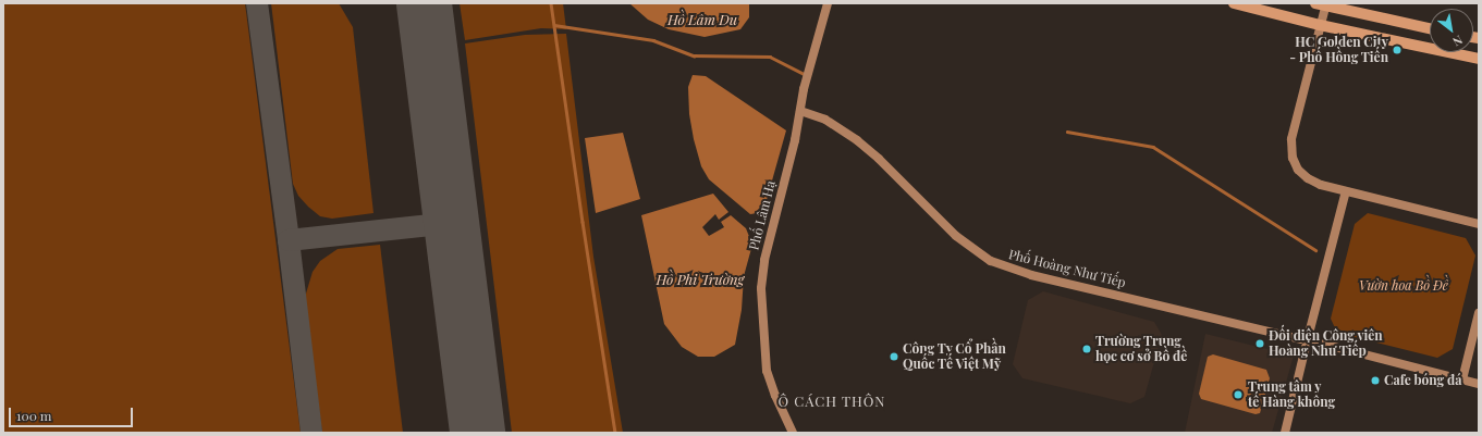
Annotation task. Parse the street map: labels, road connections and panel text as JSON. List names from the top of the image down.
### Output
{
  "streets": {
    "street": ["Phố Lâm Hạ", "Phố Hoàng Như Tiếp"]
  },
  "crossings": [
    ["Phố Lâm Hạ", "Phố Hoàng Như Tiếp"]
  ],
  "districts": ["Ô CÁCH THÔN"],
  "water": ["Hồ Lâm Du", "Hồ Phi Trường"],
  "parks": ["Vườn hoa Bồ Đề"],
  "places": [
    "HC Golden City - Phố Hồng Tiến",
    "Đối diện Công viên Hoàng Như Tiếp",
    "Trường Trung học cơ sở Bồ đề",
    "Công Ty Cổ Phần Quốc Tế Việt Mỹ",
    "Cafe bóng đá",
    "Trung tâm y tế Hàng không"
  ],
  "scale_bar": "100 m",
  "north": "bottom right"
}
